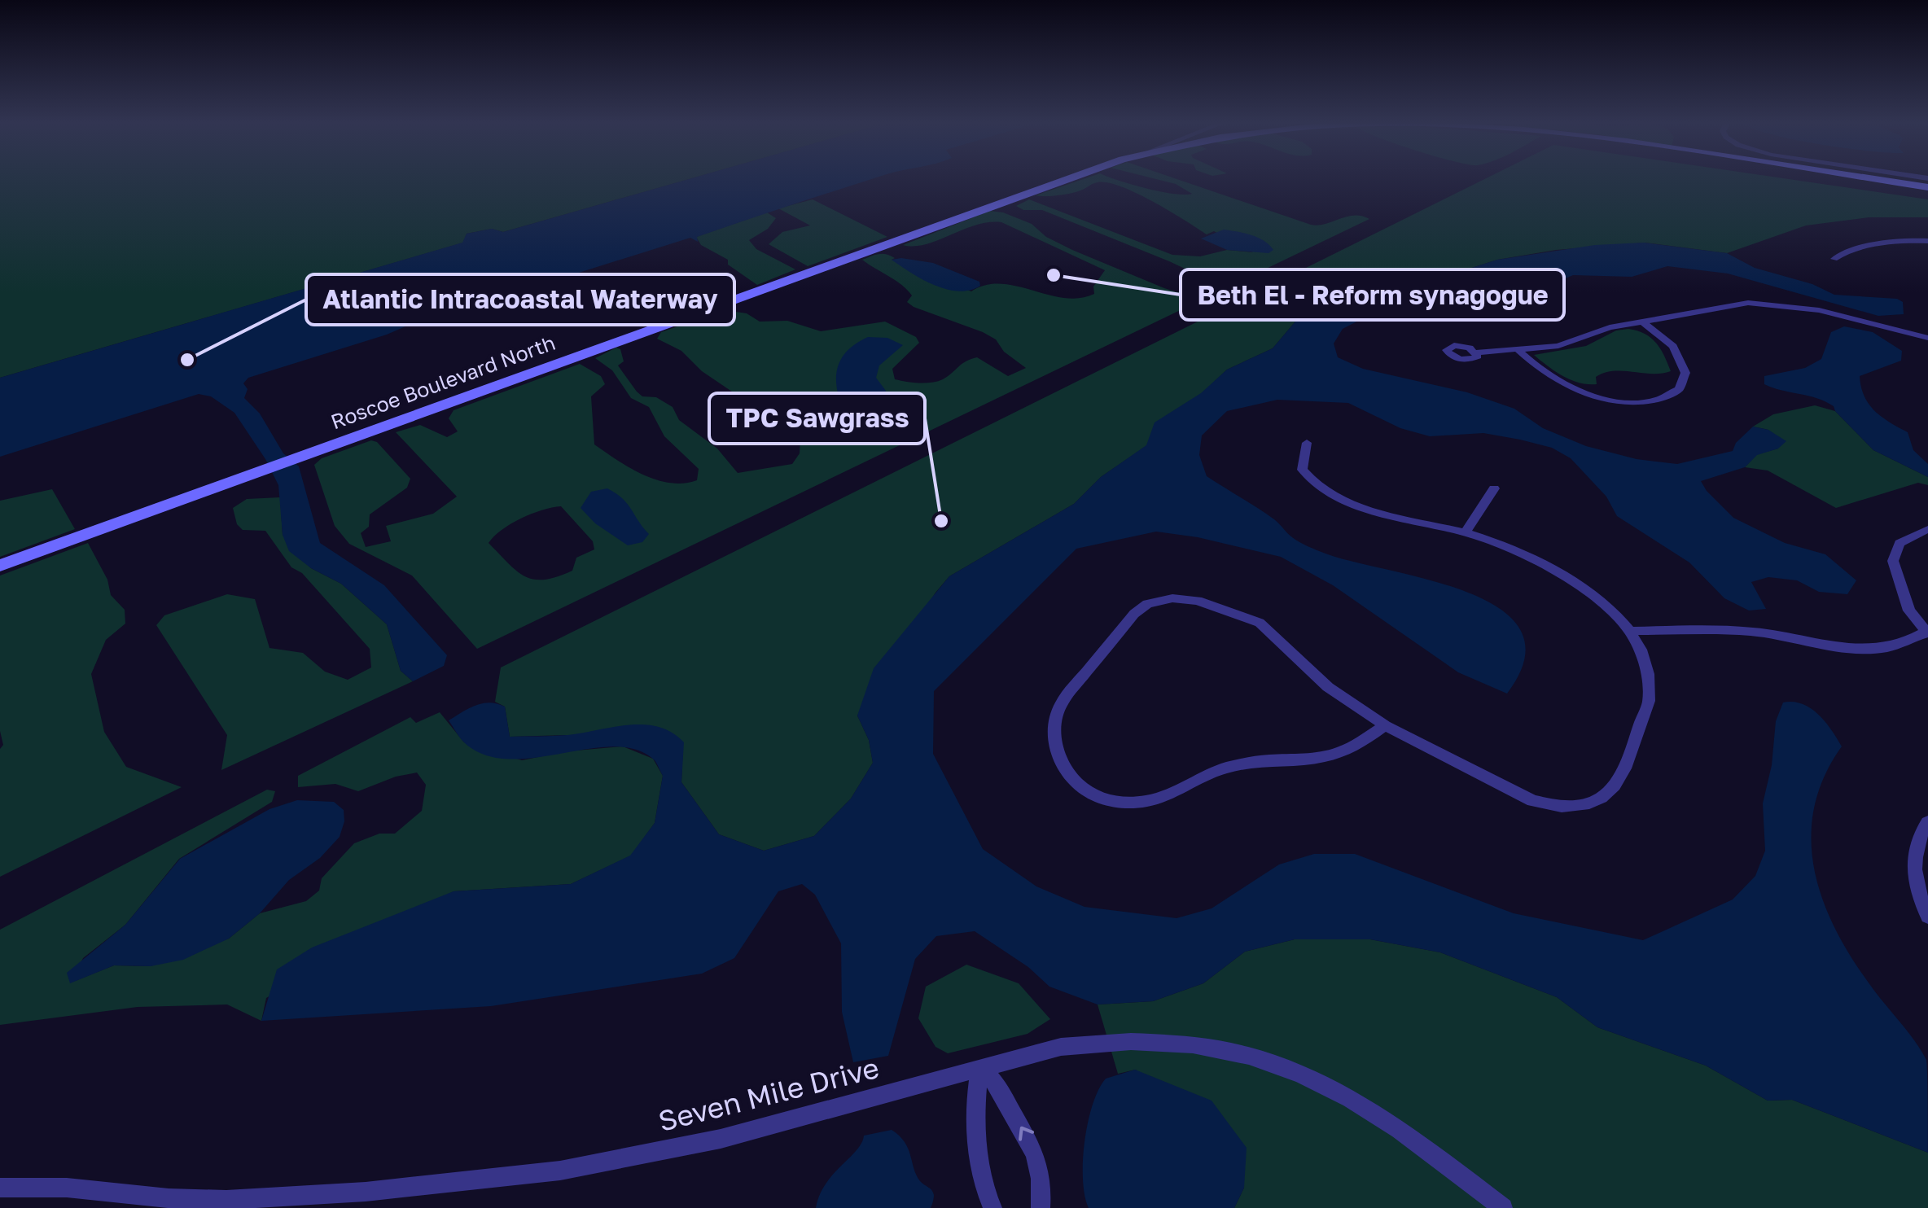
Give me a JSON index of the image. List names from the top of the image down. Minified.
{"streets":{"street":["Roscoe Boulevard North","Seven Mile Drive"]},"places":["Beth El - Reform synagogue","Atlantic Intracoastal Waterway","TPC Sawgrass"]}
